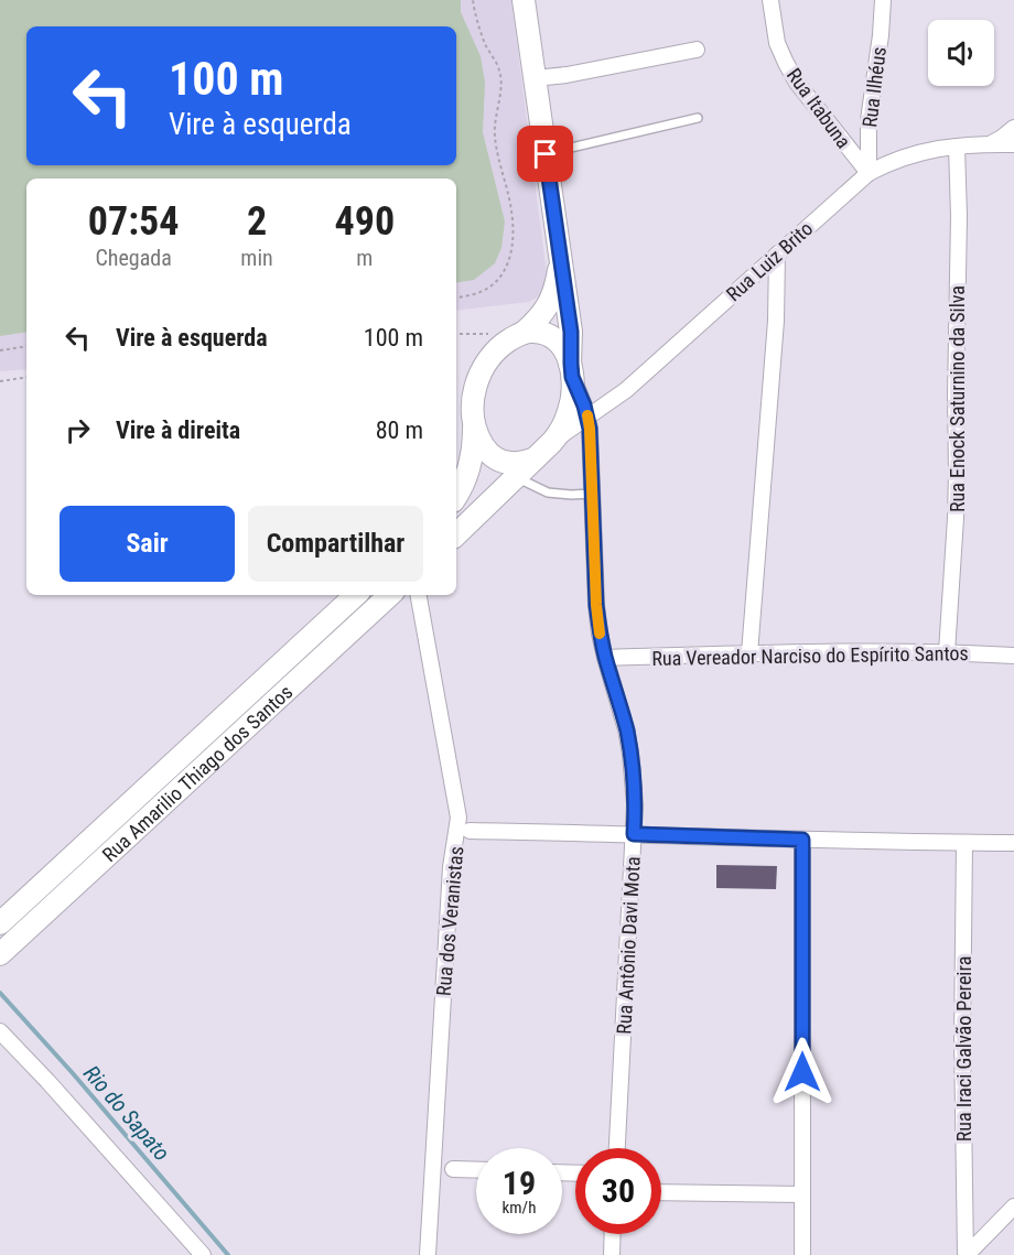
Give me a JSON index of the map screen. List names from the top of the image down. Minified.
{"streets":{"main road":["Rua Amarilio Thiago dos Santos"],"street":["Rua Ilhéus","Rua Itabuna","Rua Luiz Brito","Rua Enock Saturnino da Silva","Rua Vereador Narciso do Espírito Santos","Rua dos Veranistas","Rua Antônio Davi Mota","Rua Iraci Galvão Pereira"]},"crossings":[["Rua Ilhéus","Rua Itabuna"],["Rua Ilhéus","Rua Luiz Brito"],["Rua Itabuna","Rua Luiz Brito"],["Rua Luiz Brito","Rua Enock Saturnino da Silva"],["Rua Luiz Brito","Rua Antônio Davi Mota"],["Rua Enock Saturnino da Silva","Rua Vereador Narciso do Espírito Santos"],["Rua Vereador Narciso do Espírito Santos","Rua Antônio Davi Mota"]],"water":["Rio do Sapato"],"page":{"turn":["100 m","Vire à esquerda"],"eta":["07:54","Chegada","2","min","490","m"],"list":[{"name":"Vire à esquerda","value":"100 m"},{"name":"Vire à direita","value":"80 m"}],"buttons":["Sair","Compartilhar"],"speed":"19 km/h","limit":"30"}}
